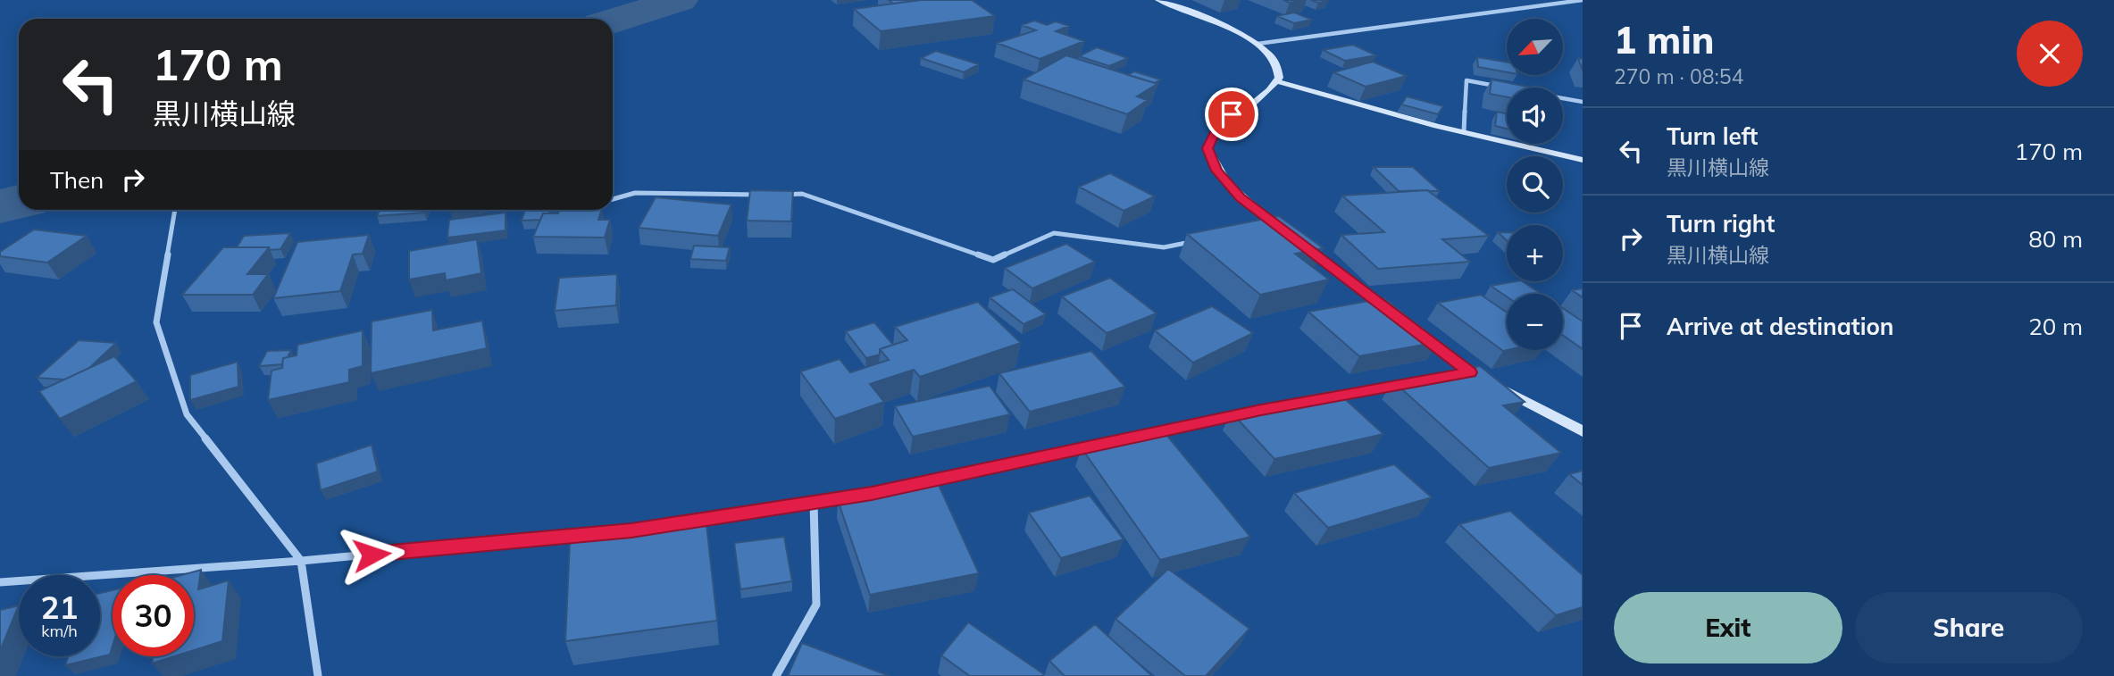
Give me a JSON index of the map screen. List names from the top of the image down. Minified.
{"north":"bottom left","page":{"heading":["1 min","270 m · 08:54"],"map_buttons":["+","−"],"turn":["170 m","黒川横山線"],"list":[{"name":"Turn left","note":"黒川横山線","value":"170 m"},{"name":"Turn right","note":"黒川横山線","value":"80 m"},{"name":"Arrive at destination","value":"20 m"}],"then":"Then","speed":"21 km/h","limit":"30","buttons":["Exit","Share"]}}
